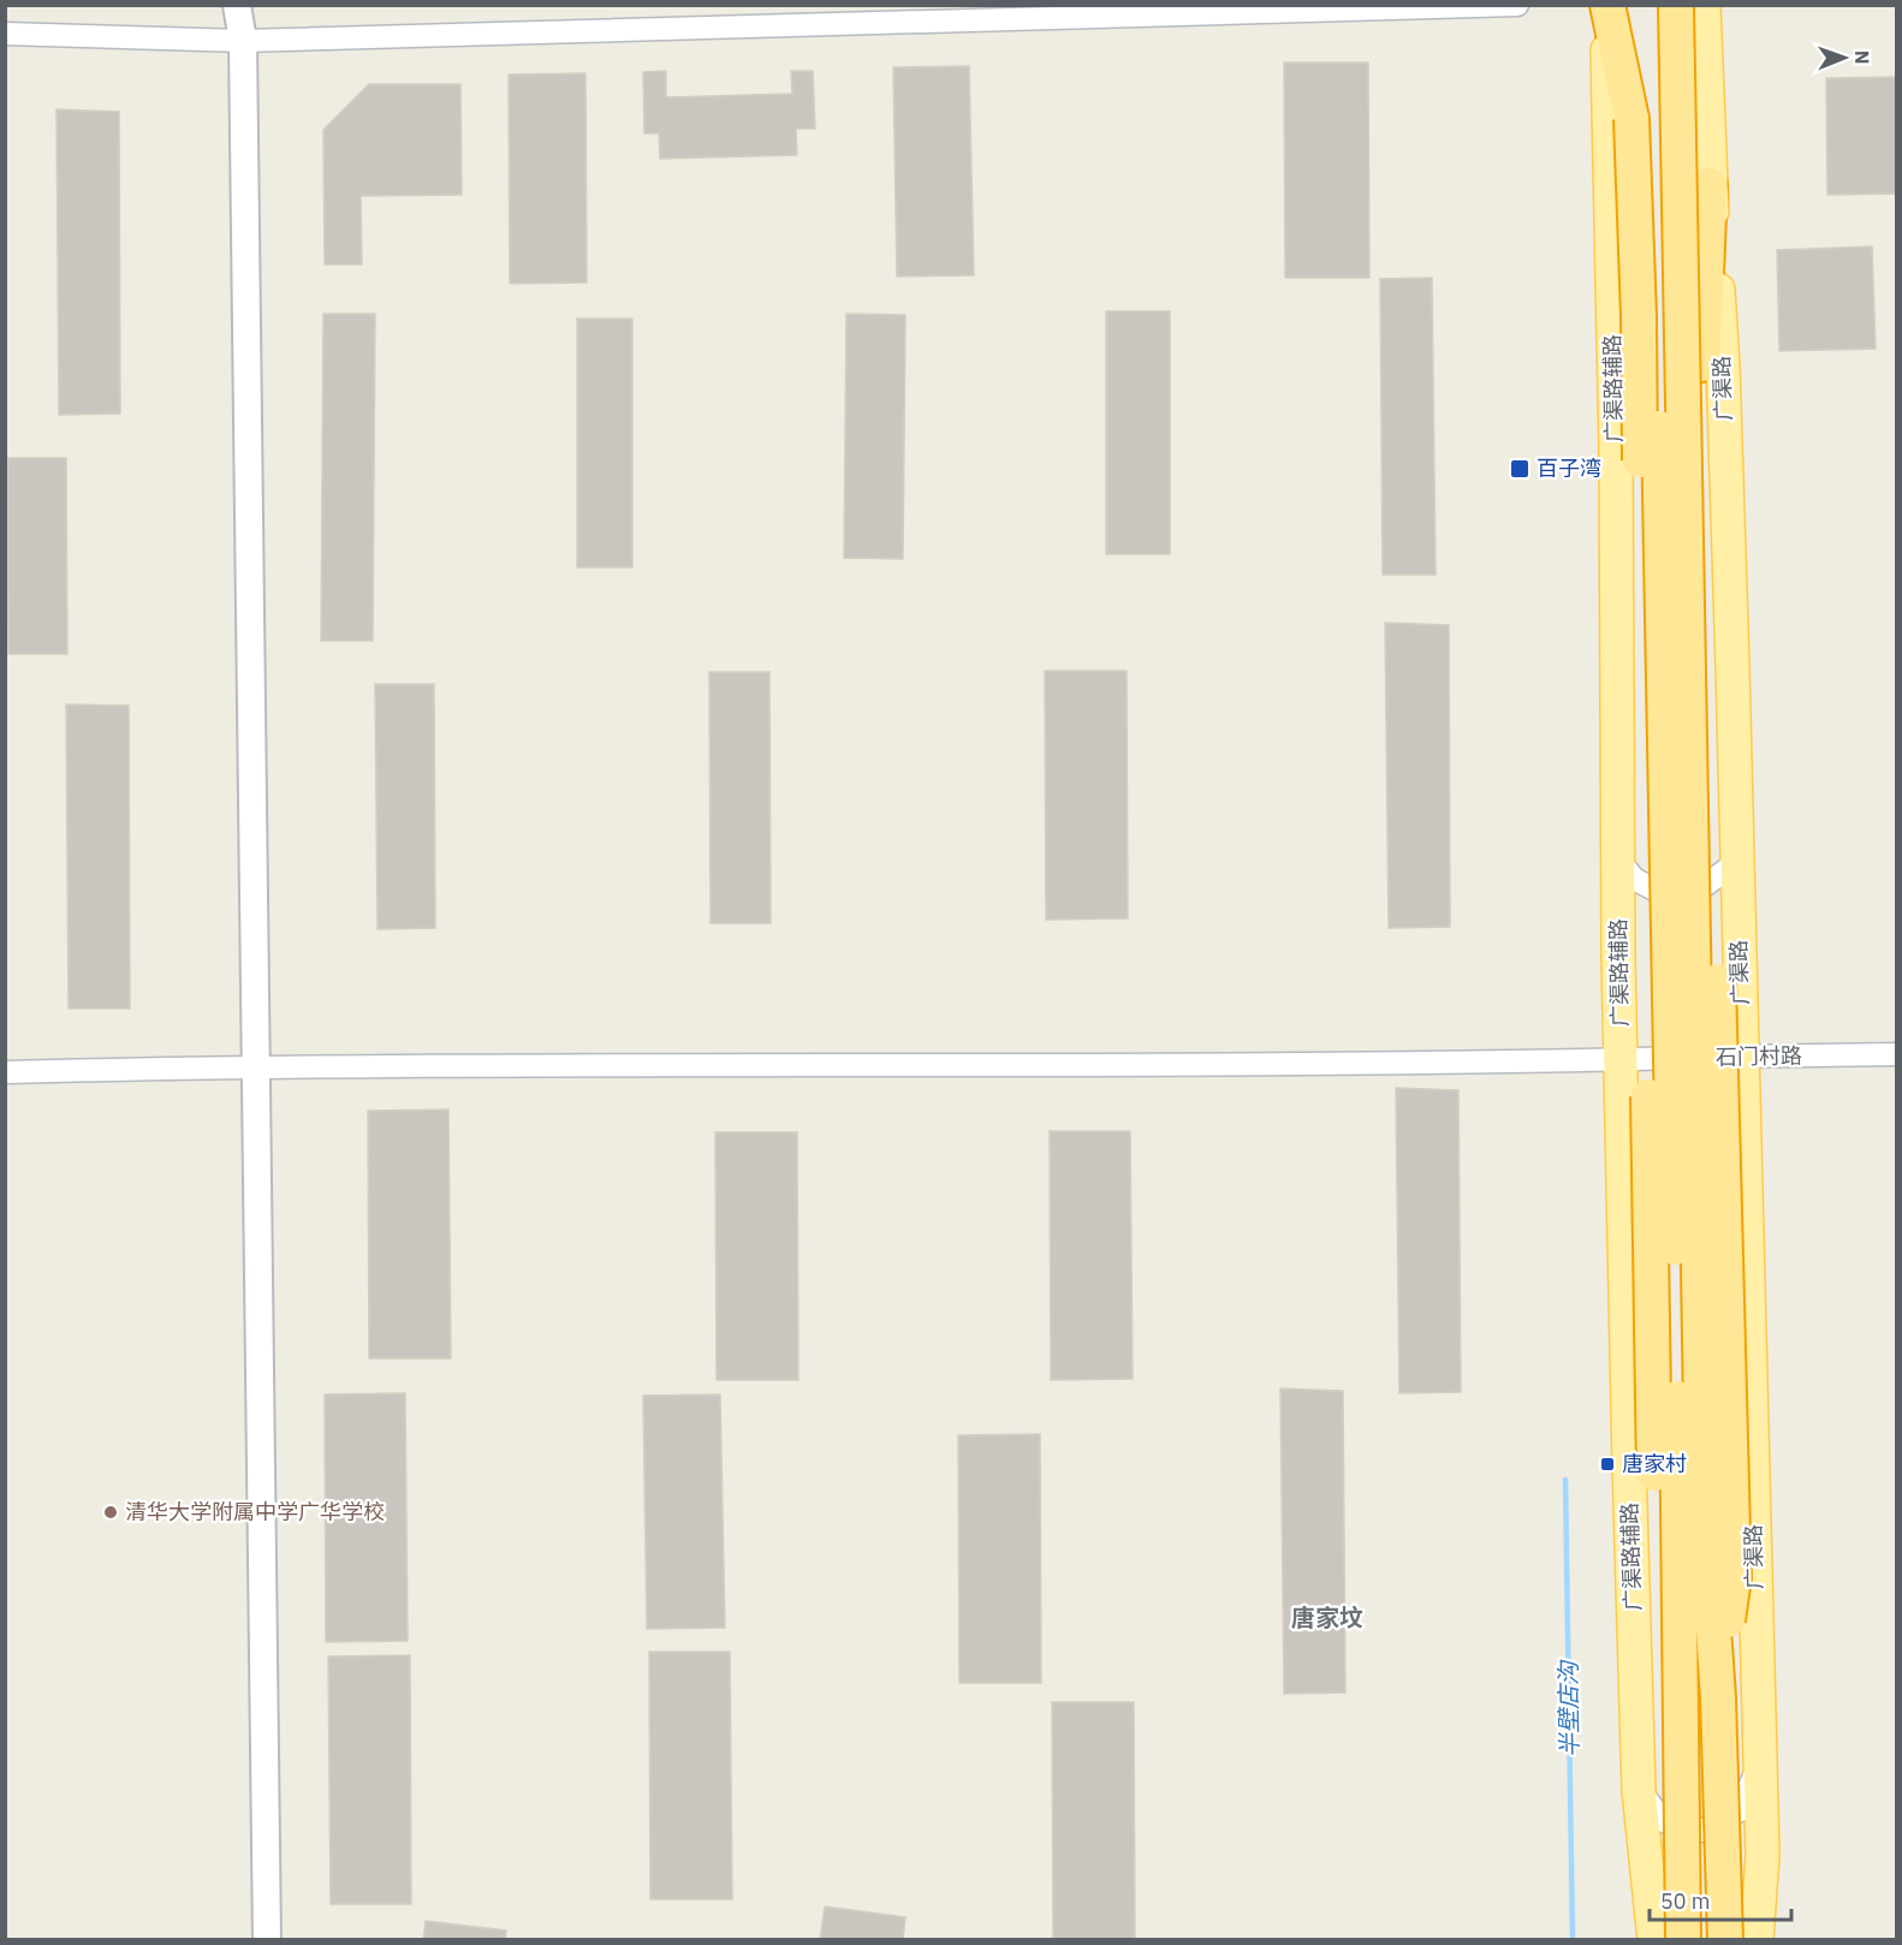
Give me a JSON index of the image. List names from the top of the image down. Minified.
{"streets":{"highway":["广渠路"],"main road":["广渠路辅路"],"street":["石门村路"]},"crossings":[["广渠路辅路","石门村路"],["广渠路","石门村路"]],"districts":["唐家坟"],"water":["半壁店沟"],"places":{"transit":["百子湾","唐家村"],"other":["清华大学附属中学广华学校"]},"scale_bar":"50 m","north":"right"}
